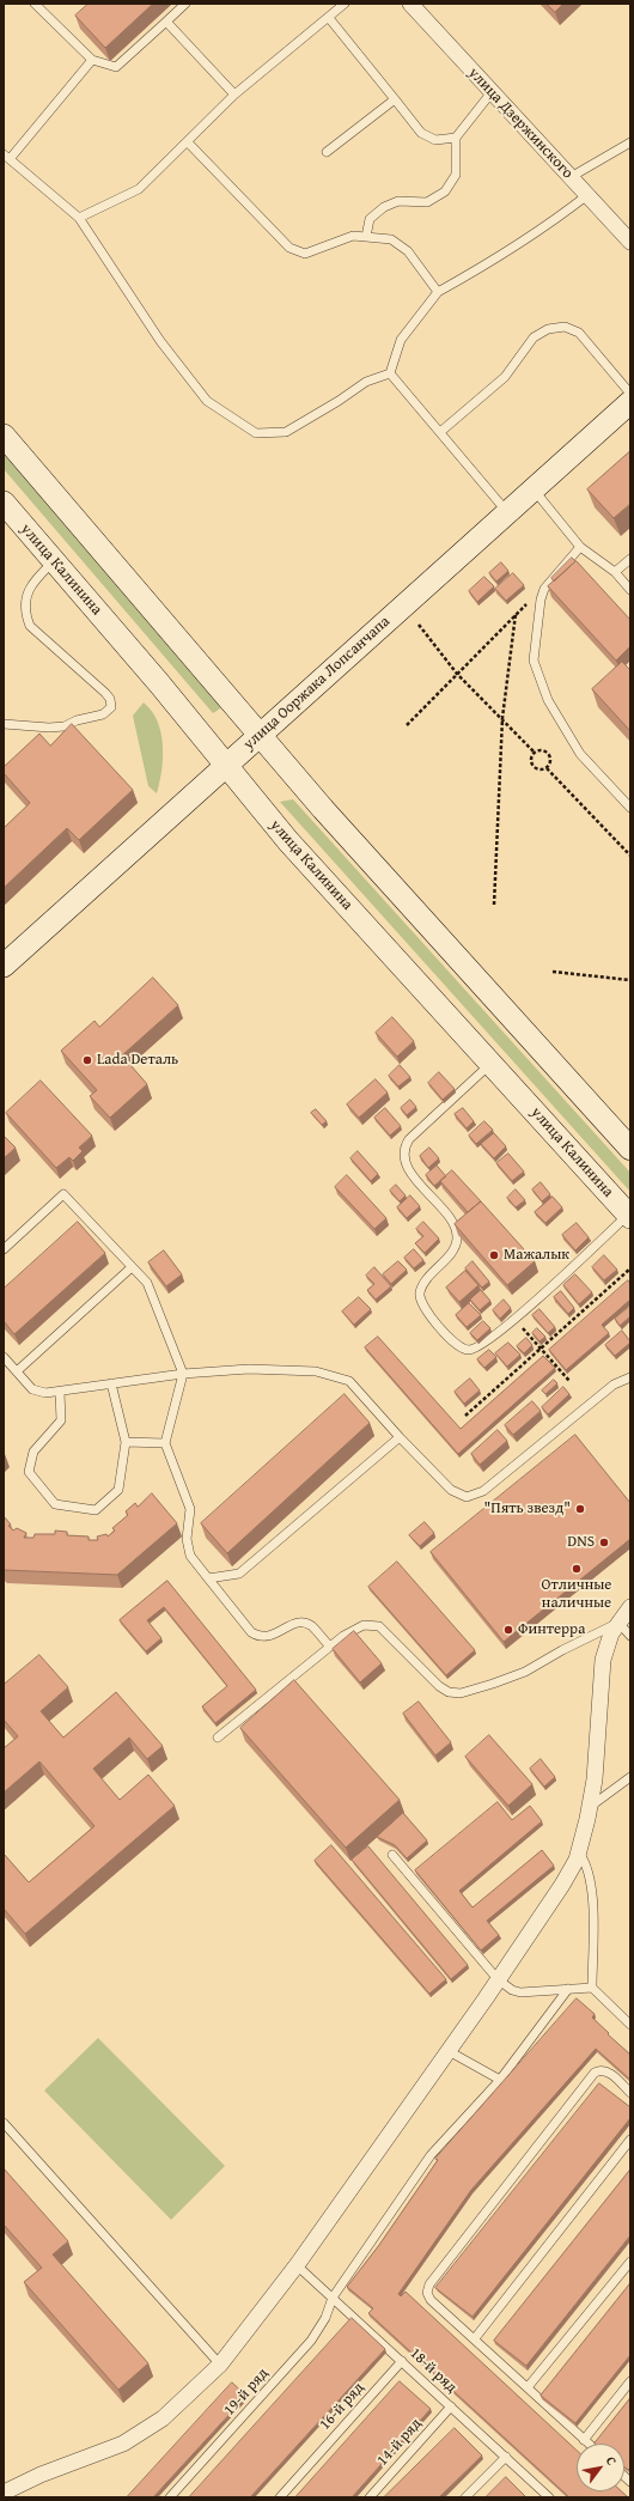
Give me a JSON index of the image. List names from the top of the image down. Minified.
{"streets":{"main road":["улица Калинина","улица Ооржака Лопсанчапа"],"street":["улица Дзержинского"],"lane":["18-й ряд","19-й ряд","16-й ряд","14-й ряд"]},"crossings":[["улица Калинина","улица Ооржака Лопсанчапа"],["18-й ряд","19-й ряд"],["18-й ряд","16-й ряд"],["18-й ряд","14-й ряд"]],"places":["Lada Dеталь","Мажалык","\"Пять звезд\"","DNS","Отличные наличные","Финтерра"],"north":"top right"}
